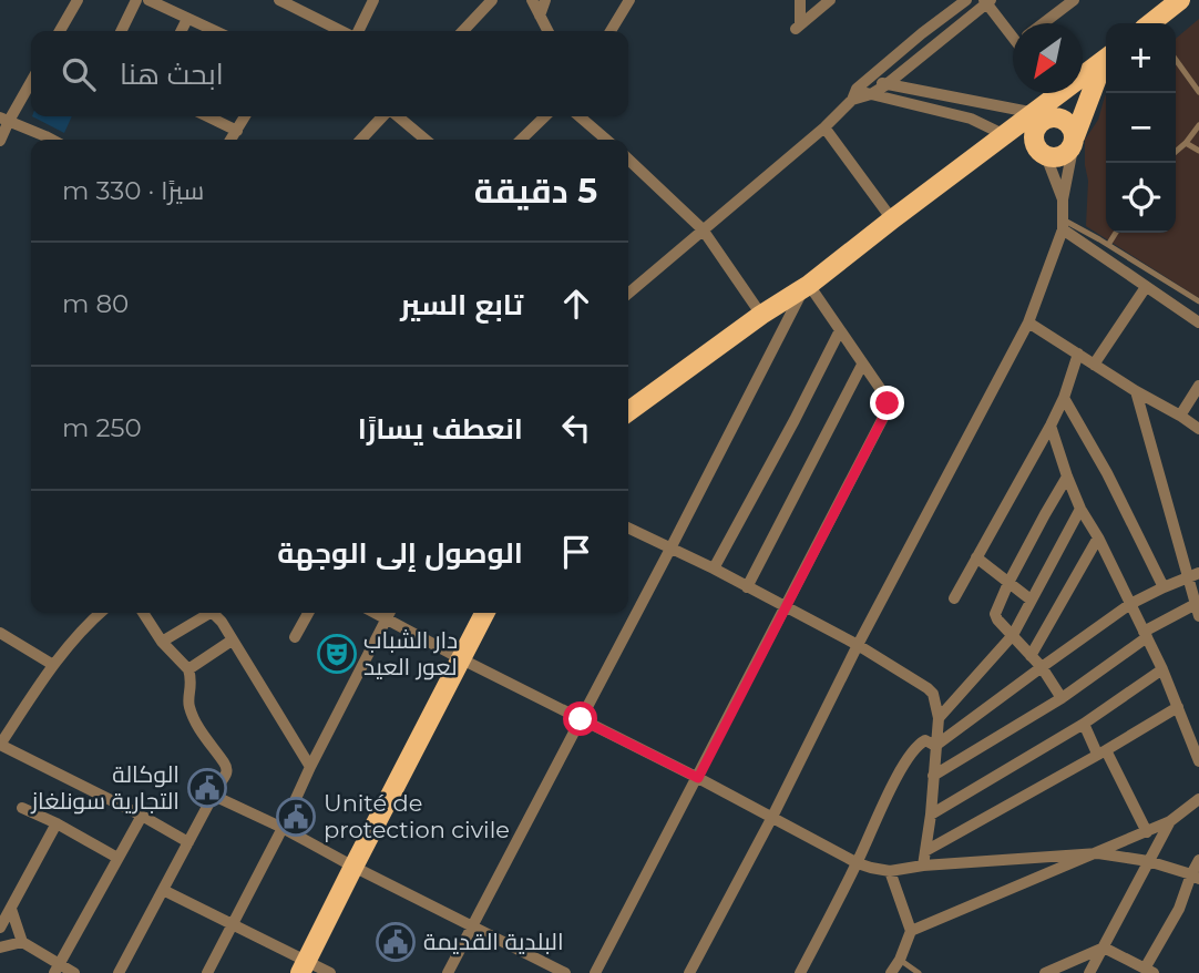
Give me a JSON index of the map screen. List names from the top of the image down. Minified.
{"places":{"theatre":["دار الشباب لعور العيد"],"public building":["الوكالة التجارية سونلغاز","Unité de protection civile","البلدية القديمة"]},"north":"bottom left","page":{"map_buttons":["+","−"],"search":"ابحث هنا","heading":["5 دقيقة","سيرًا · 330 m"],"list":[["تابع السير","80 m"],["انعطف يسارًا","250 m"],"الوصول إلى الوجهة"]}}
